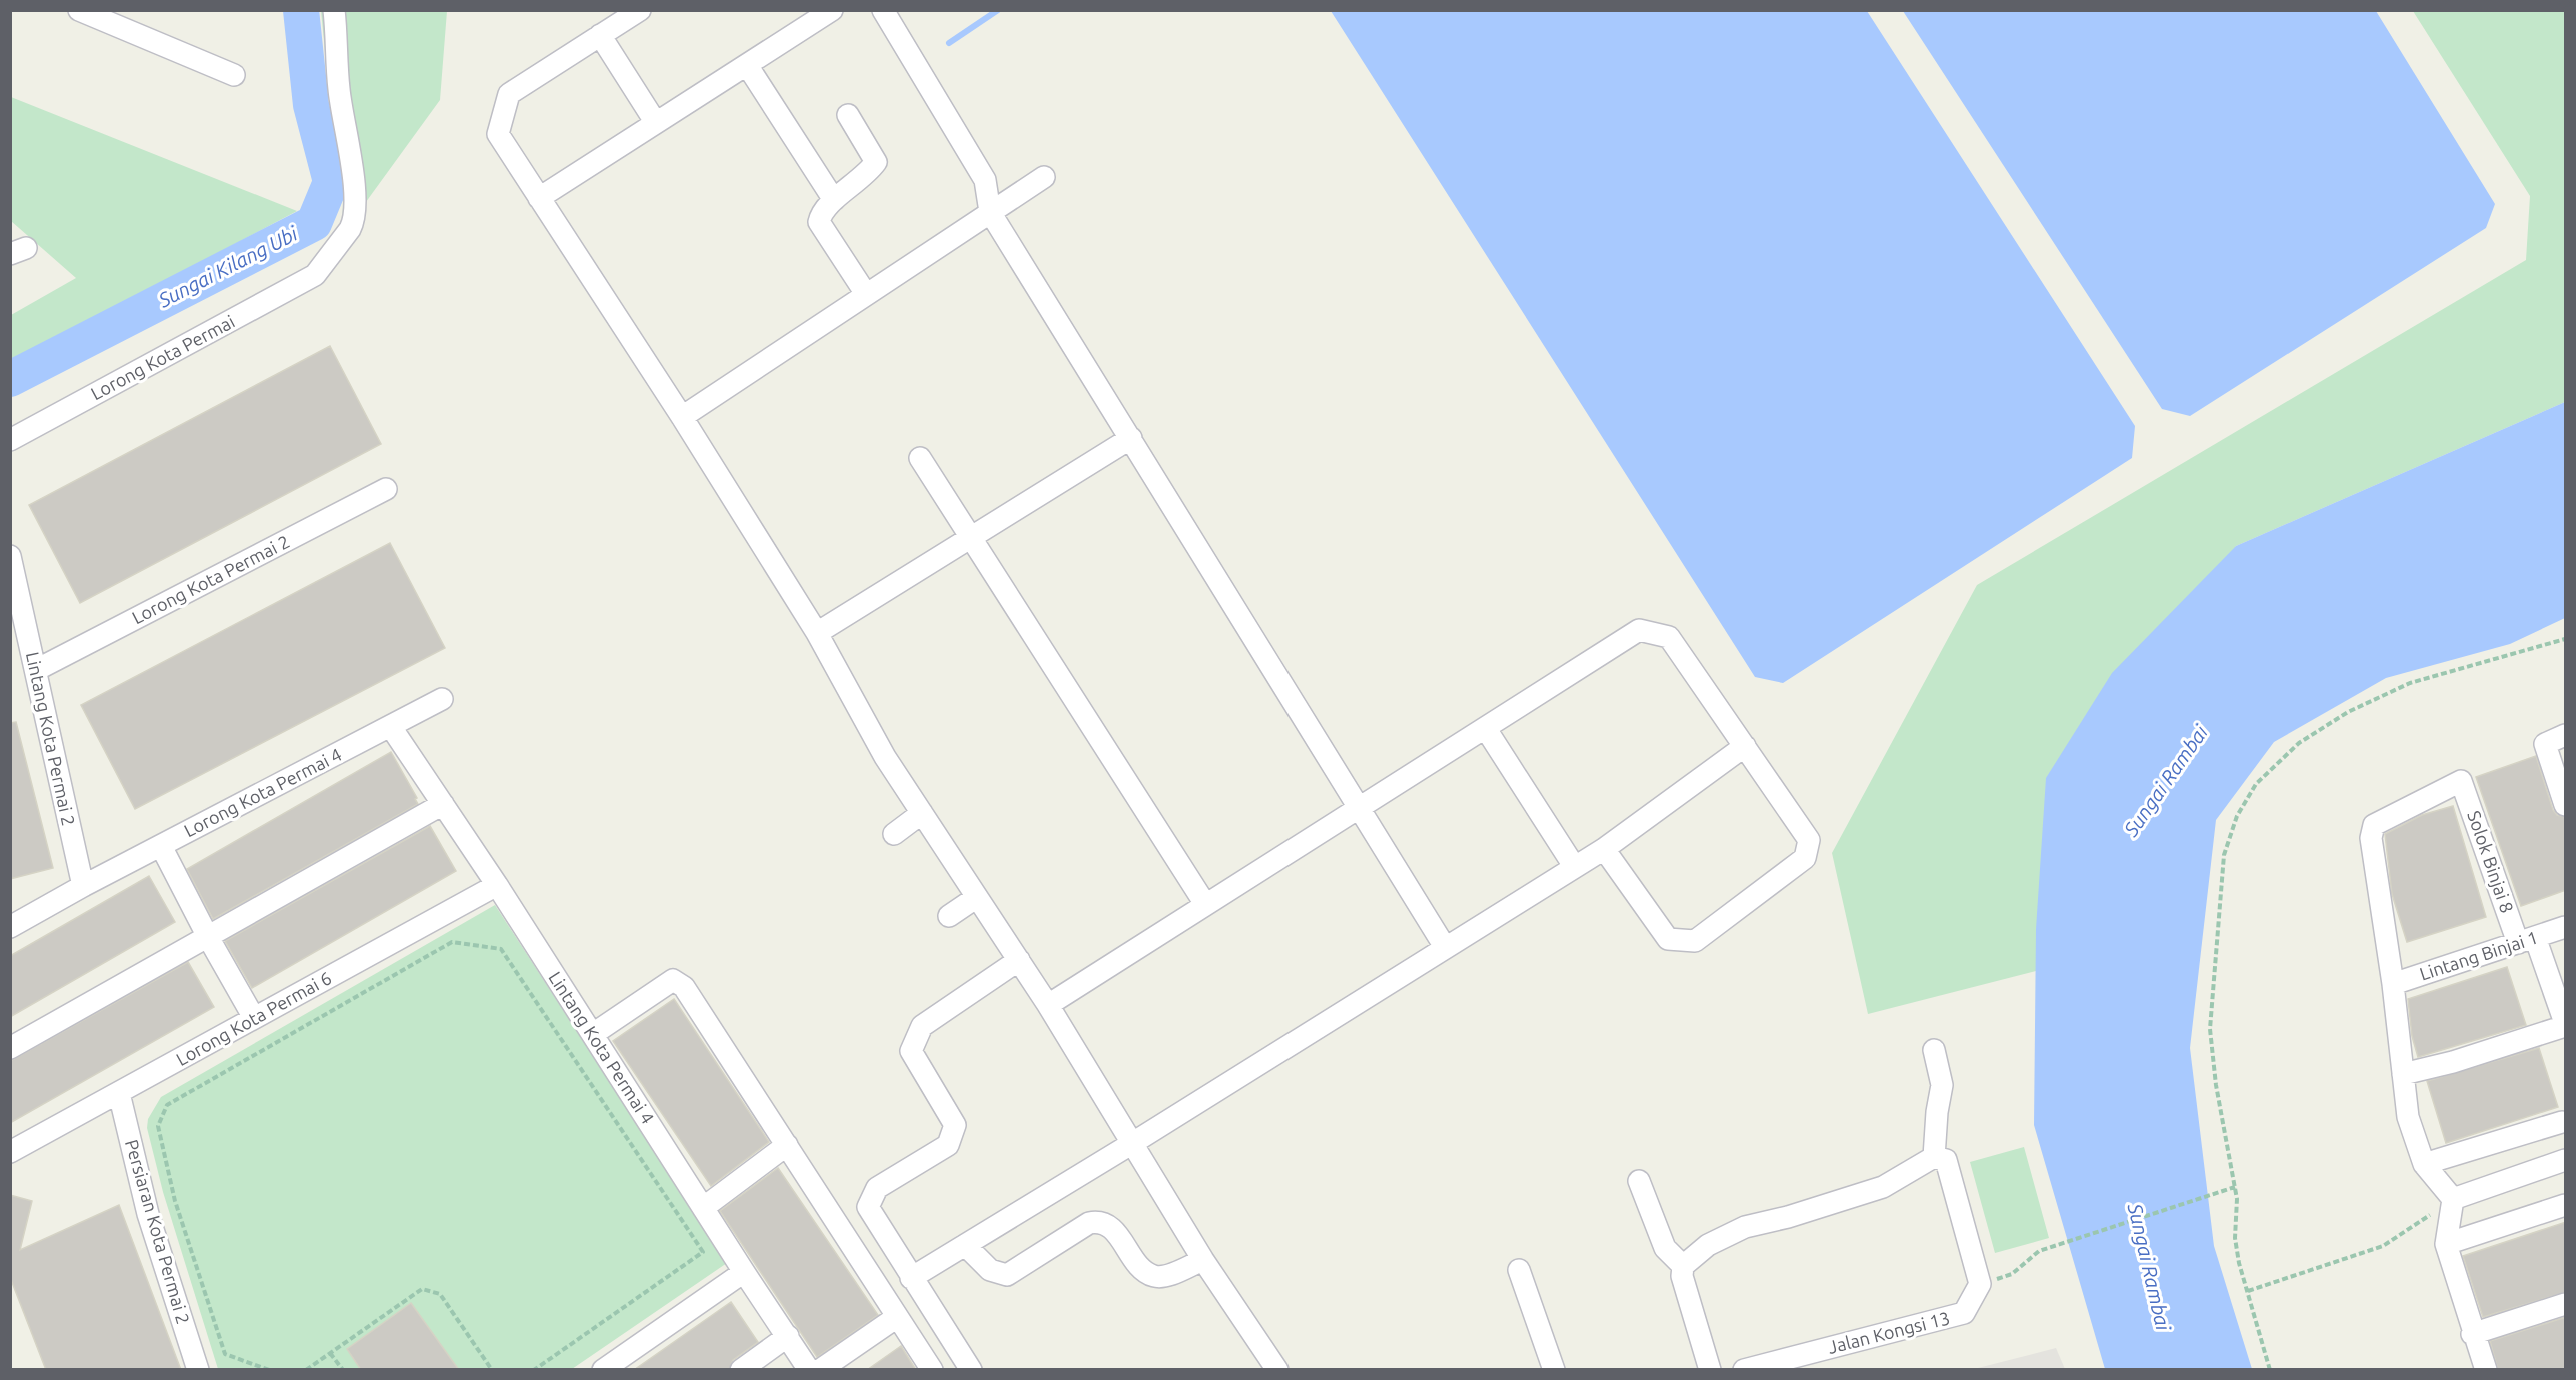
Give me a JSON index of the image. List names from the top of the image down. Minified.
{"streets":{"street":["Lorong Kota Permai","Lorong Kota Permai 2","Lintang Kota Permai 2","Lorong Kota Permai 4","Solok Binjai 8","Lintang Binjai 1","Lorong Kota Permai 6","Lintang Kota Permai 4","Persiaran Kota Permai 2","Jalan Kongsi 13"]},"crossings":[["Lorong Kota Permai 2","Lintang Kota Permai 2"],["Lintang Kota Permai 2","Lorong Kota Permai 4"],["Lorong Kota Permai 4","Lintang Kota Permai 4"],["Solok Binjai 8","Lintang Binjai 1"],["Lorong Kota Permai 6","Lintang Kota Permai 4"],["Lorong Kota Permai 6","Persiaran Kota Permai 2"]],"water":["Sungai Kilang Ubi","Sungai Rambai"]}
